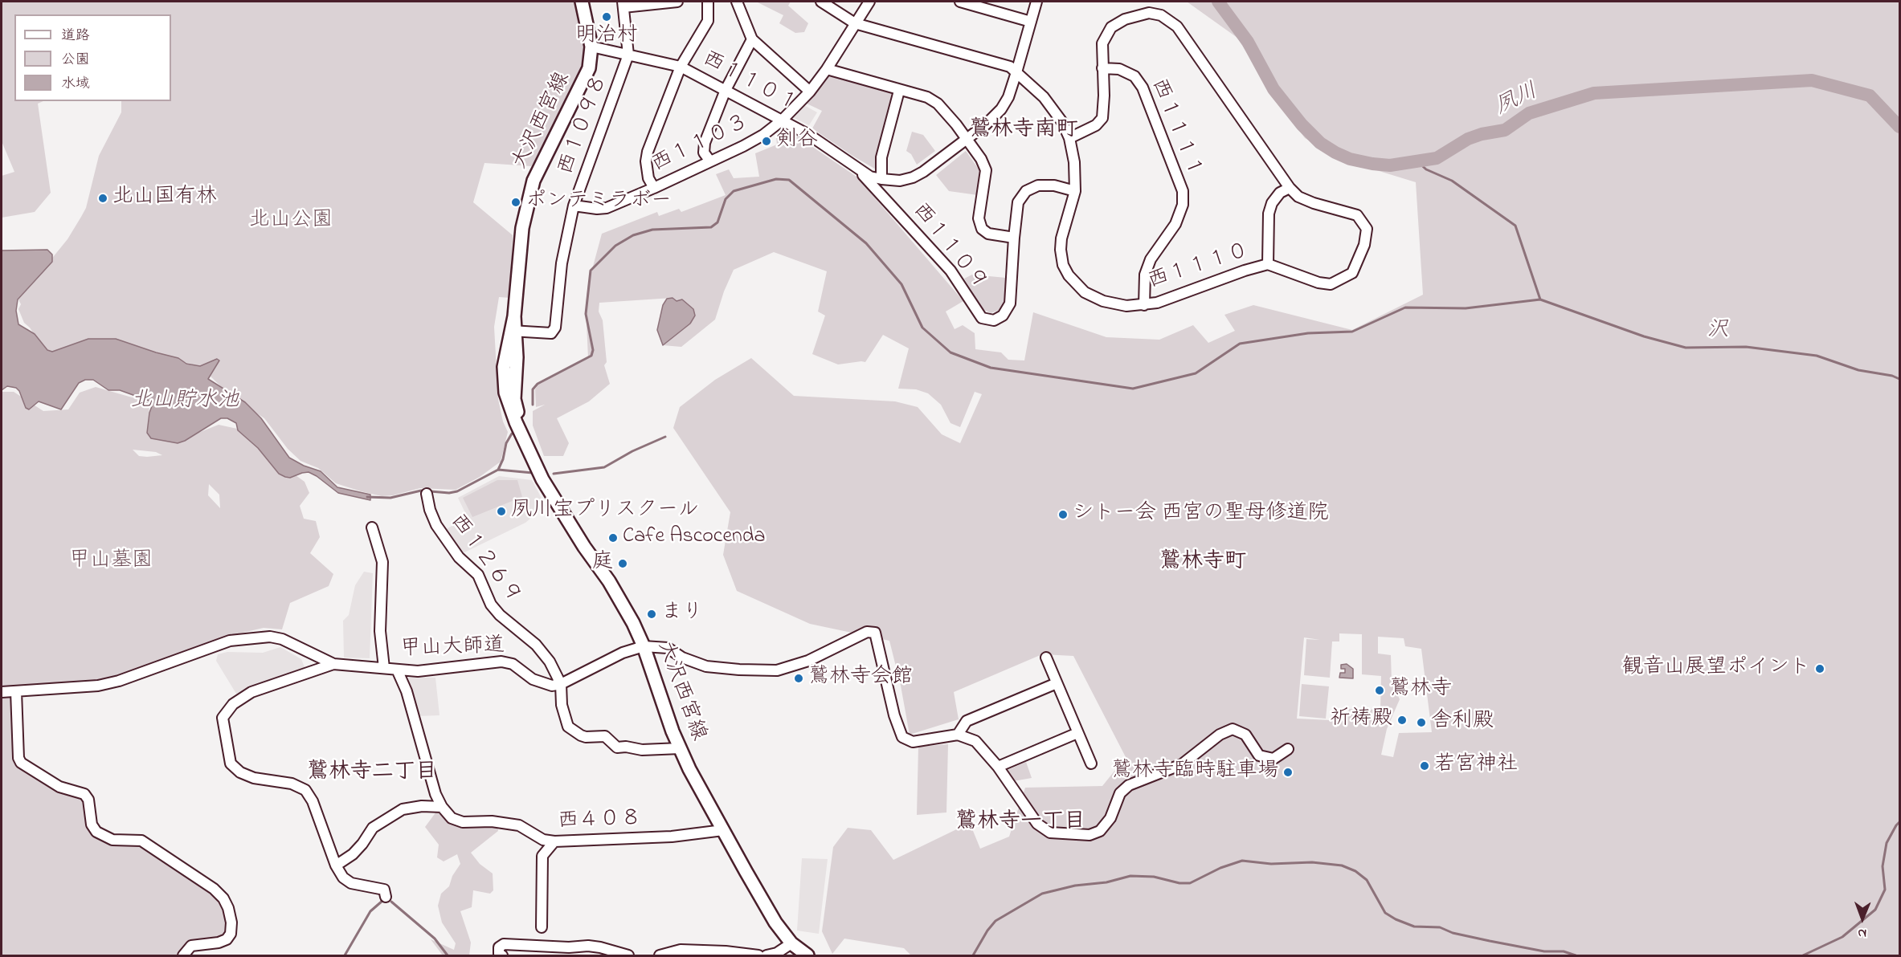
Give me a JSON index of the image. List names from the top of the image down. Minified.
{"streets":{"main road":["大沢西宮線"],"street":["西１１０１","西１０９８","西１１１１","西１１０３","西１１０９","西１１１０","西１２６９","甲山大師道","西４０８"]},"crossings":[["西１１０１","大沢西宮線"],["西１１０１","西１０９８"],["西１１０１","西１１０３"],["西１１０１","西１１０９"],["西１１０１","西１１１０"],["大沢西宮線","西１０９８"],["大沢西宮線","西４０８"],["西１０９８","西１１０３"],["西１１１１","西１１１０"],["西１１０３","西１１１０"],["西１２６９","甲山大師道"]],"districts":["鷲林寺南町","鷲林寺町","鷲林寺二丁目","鷲林寺一丁目"],"water":["夙川","沢","北山貯水池"],"parks":["北山公園","甲山墓園"],"places":["明治村","剣谷","北山国有林","ポンテミラボー","夙川宝プリスクール","シトー会 西宮の聖母修道院","Cafe Ascocenda","庭","まり","観音山展望ポイント","鷲林寺会館","鷲林寺","祈祷殿","舎利殿","若宮神社","鷲林寺臨時駐車場"],"legend":["道路","公園","水域"],"north":"bottom"}
